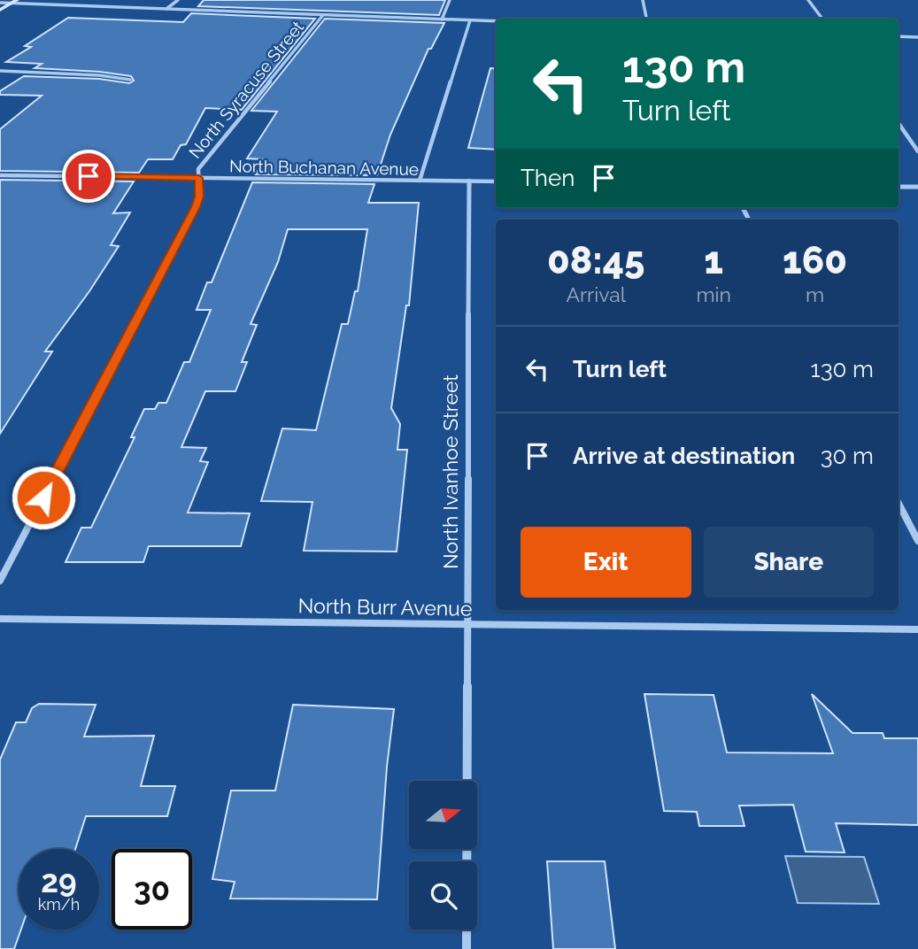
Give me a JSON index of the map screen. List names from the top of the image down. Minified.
{"streets":{"street":["North Syracuse Street","North Buchanan Avenue","North Ivanhoe Street","North Burr Avenue"]},"crossings":[["North Syracuse Street","North Buchanan Avenue"],["North Buchanan Avenue","North Ivanhoe Street"],["North Ivanhoe Street","North Burr Avenue"]],"north":"right","page":{"turn":["130 m","Turn left"],"then":"Then","eta":["08:45","Arrival","1","min","160","m"],"list":[{"name":"Turn left","value":"130 m"},{"name":"Arrive at destination","value":"30 m"}],"buttons":["Exit","Share"],"speed":"29 km/h","limit":"30"}}
